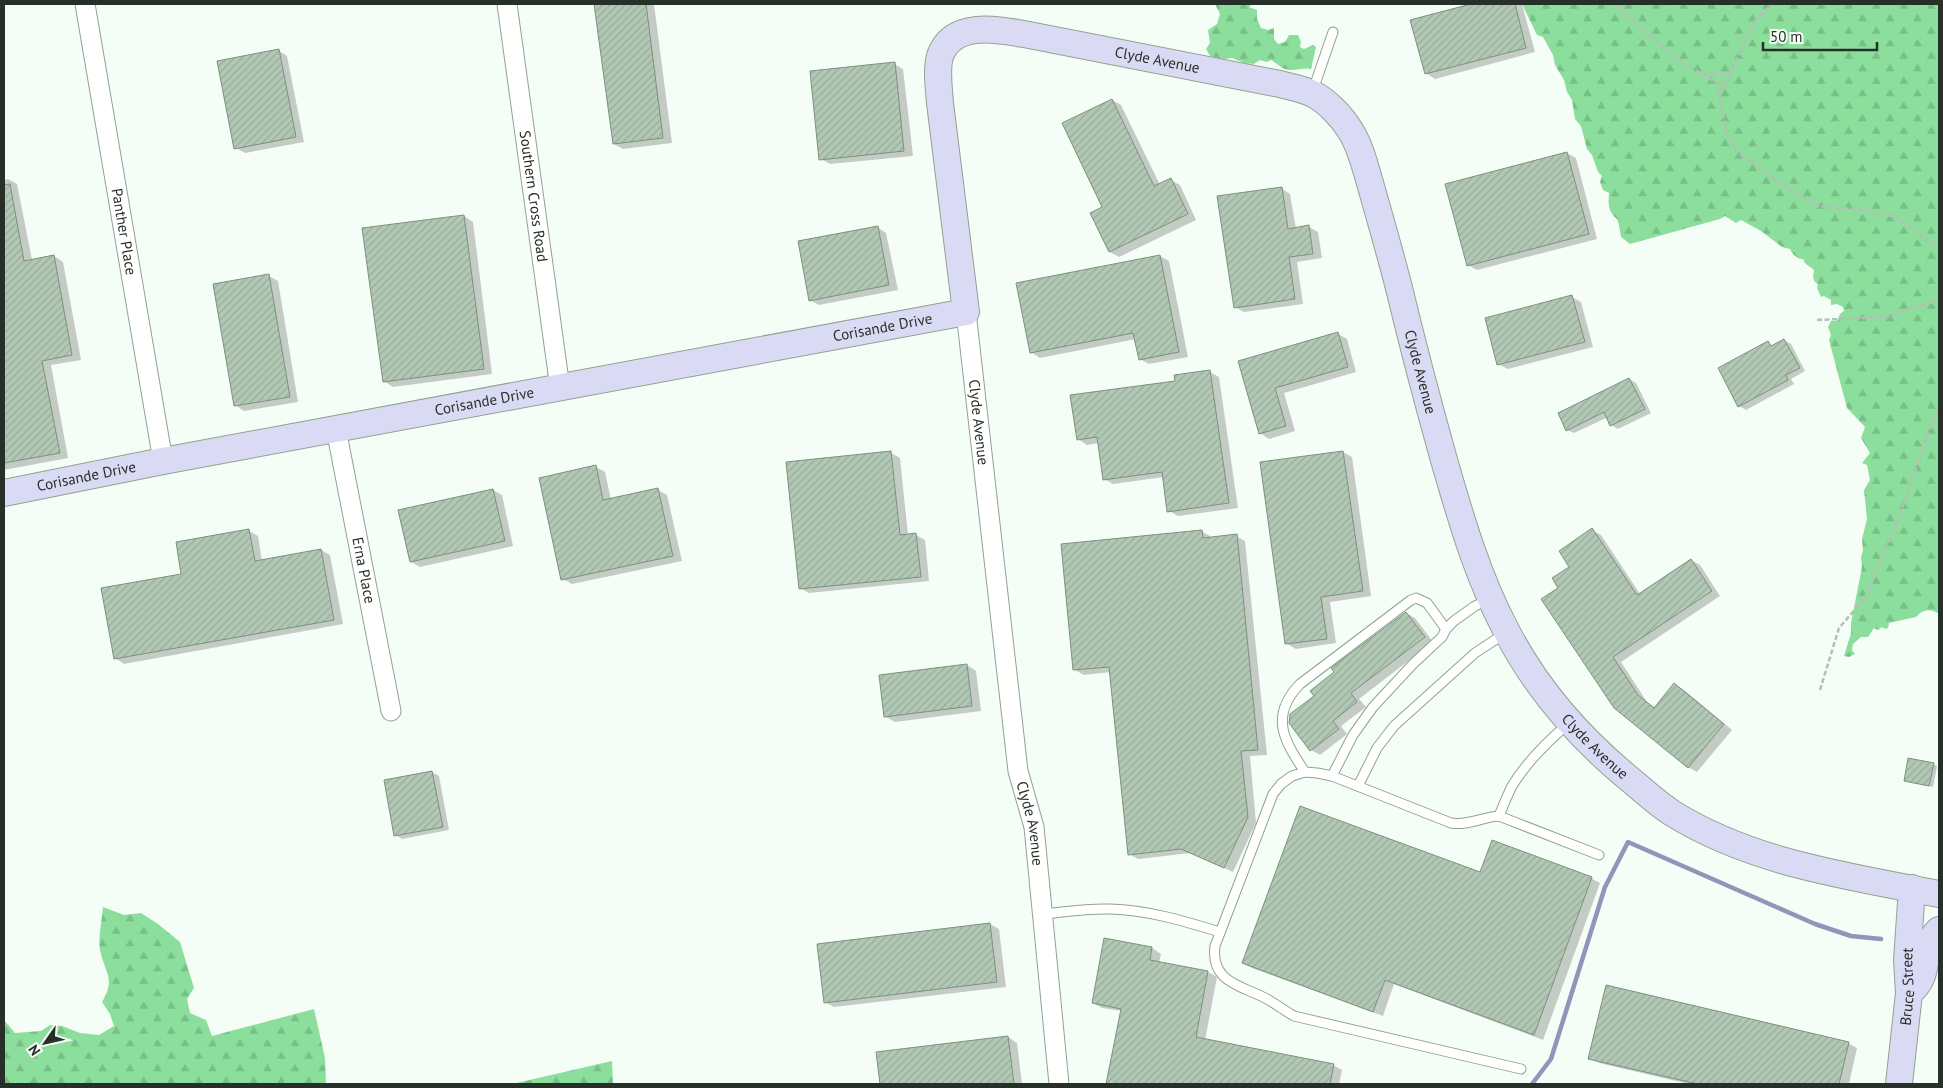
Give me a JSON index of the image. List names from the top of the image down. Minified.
{"streets":{"street":["Clyde Avenue","Southern Cross Road","Panther Place","Corisande Drive","Erna Place","Bruce Street"]},"crossings":[["Clyde Avenue","Corisande Drive"],["Clyde Avenue","Bruce Street"],["Southern Cross Road","Corisande Drive"],["Panther Place","Corisande Drive"],["Corisande Drive","Erna Place"]],"scale_bar":"50 m","north":"bottom left"}
